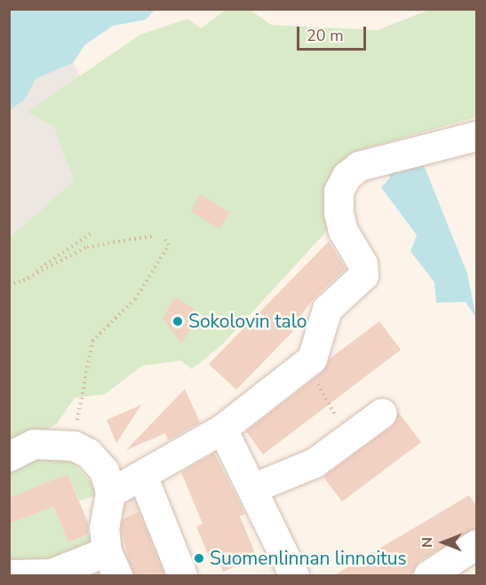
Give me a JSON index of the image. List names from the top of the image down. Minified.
{"places":["Sokolovin talo","Suomenlinnan linnoitus"],"scale_bar":"20 m","north":"left"}
